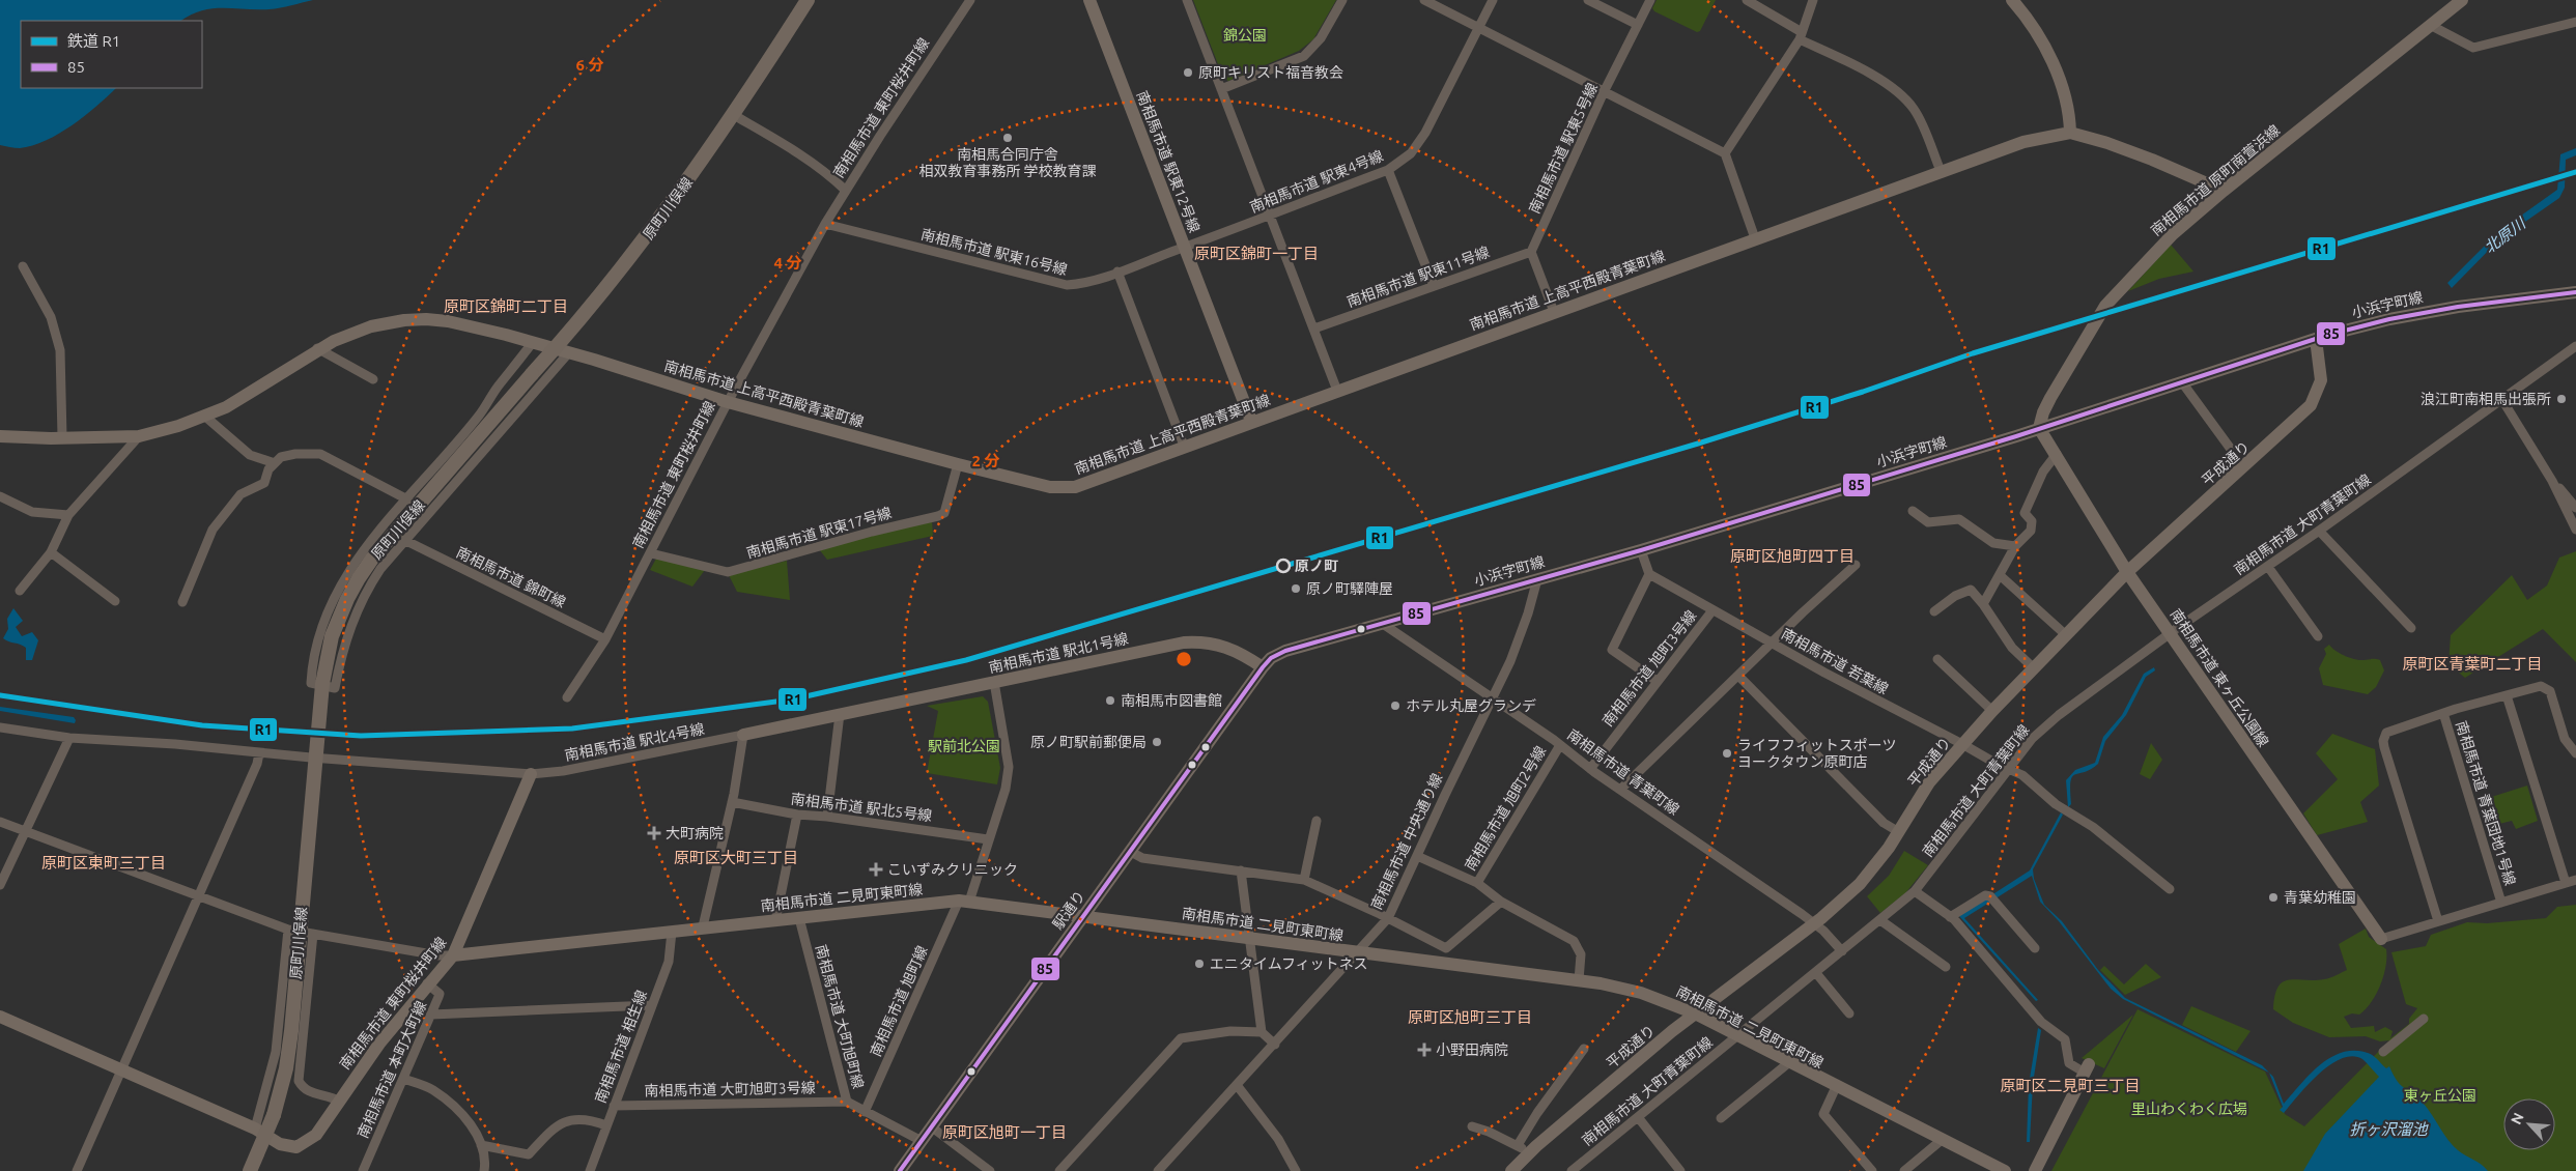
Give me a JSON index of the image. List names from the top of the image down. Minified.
{"streets":{"main road":["原町川俣線"],"street":["南相馬市道 東町桜井町線","南相馬市道 駅東5号線","南相馬市道 駅東12号線","南相馬市道 原町南萱浜線","南相馬市道 駅東4号線","南相馬市道 駅東16号線","南相馬市道 駅東11号線","南相馬市道 上高平西殿青葉町線","小浜字町線","平成通り","南相馬市道 大町青葉町線","南相馬市道 駅東17号線","南相馬市道 錦町線","南相馬市道 駅北1号線","南相馬市道 若葉線","南相馬市道 旭町3号線","南相馬市道 東ヶ丘公園線","南相馬市道 駅北4号線","南相馬市道 青葉町線","南相馬市道 青葉団地1号線","南相馬市道 駅北5号線","南相馬市道 旭町2号線","南相馬市道 中央通り線","南相馬市道 二見町東町線","駅通り","南相馬市道 旭町線","南相馬市道 大町旭町線","南相馬市道 相生線","南相馬市道 本町大町線","南相馬市道 大町旭町3号線"]},"crossings":[["南相馬市道 東町桜井町線","原町川俣線"],["南相馬市道 東町桜井町線","南相馬市道 駅東16号線"],["南相馬市道 東町桜井町線","南相馬市道 上高平西殿青葉町線"],["南相馬市道 東町桜井町線","南相馬市道 駅東17号線"],["南相馬市道 東町桜井町線","南相馬市道 錦町線"],["南相馬市道 東町桜井町線","南相馬市道 駅北4号線"],["南相馬市道 東町桜井町線","南相馬市道 二見町東町線"],["南相馬市道 東町桜井町線","南相馬市道 本町大町線"],["南相馬市道 駅東5号線","南相馬市道 駅東11号線"],["南相馬市道 駅東12号線","南相馬市道 駅東4号線"],["南相馬市道 駅東12号線","南相馬市道 駅東16号線"],["南相馬市道 駅東12号線","南相馬市道 上高平西殿青葉町線"],["南相馬市道 原町南萱浜線","南相馬市道 上高平西殿青葉町線"],["南相馬市道 原町南萱浜線","小浜字町線"],["南相馬市道 原町南萱浜線","南相馬市道 東ヶ丘公園線"],["南相馬市道 駅東4号線","南相馬市道 駅東16号線"],["原町川俣線","南相馬市道 上高平西殿青葉町線"],["南相馬市道 上高平西殿青葉町線","南相馬市道 駅東17号線"],["小浜字町線","平成通り"],["小浜字町線","南相馬市道 駅北1号線"],["小浜字町線","南相馬市道 東ヶ丘公園線"],["小浜字町線","南相馬市道 青葉町線"],["小浜字町線","南相馬市道 中央通り線"],["小浜字町線","駅通り"],["平成通り","南相馬市道 若葉線"],["平成通り","南相馬市道 東ヶ丘公園線"],["平成通り","南相馬市道 青葉町線"],["平成通り","南相馬市道 二見町東町線"],["南相馬市道 大町青葉町線","南相馬市道 若葉線"],["南相馬市道 大町青葉町線","南相馬市道 東ヶ丘公園線"],["南相馬市道 大町青葉町線","南相馬市道 青葉町線"],["南相馬市道 大町青葉町線","南相馬市道 二見町東町線"],["南相馬市道 駅北1号線","南相馬市道 駅北4号線"],["南相馬市道 駅北1号線","駅通り"],["南相馬市道 駅北1号線","南相馬市道 旭町線"],["南相馬市道 若葉線","南相馬市道 旭町3号線"],["南相馬市道 旭町3号線","南相馬市道 青葉町線"],["南相馬市道 青葉町線","南相馬市道 旭町2号線"],["南相馬市道 青葉町線","南相馬市道 中央通り線"],["南相馬市道 駅北5号線","南相馬市道 旭町線"],["南相馬市道 旭町2号線","南相馬市道 中央通り線"],["南相馬市道 中央通り線","南相馬市道 二見町東町線"],["南相馬市道 二見町東町線","駅通り"],["南相馬市道 二見町東町線","南相馬市道 旭町線"],["南相馬市道 二見町東町線","南相馬市道 大町旭町線"],["南相馬市道 二見町東町線","南相馬市道 相生線"],["駅通り","南相馬市道 大町旭町線"],["南相馬市道 旭町線","南相馬市道 大町旭町線"],["南相馬市道 大町旭町線","南相馬市道 大町旭町3号線"],["南相馬市道 相生線","南相馬市道 大町旭町3号線"]],"districts":["原町区錦町一丁目","原町区錦町二丁目","原町区旭町四丁目","原町区青葉町二丁目","原町区大町三丁目","原町区東町三丁目","原町区旭町三丁目","原町区二見町三丁目","原町区旭町一丁目"],"water":["北原川","折ヶ沢溜池"],"parks":["錦公園","駅前北公園","東ヶ丘公園","里山わくわく広場"],"places":{"other":["原町キリスト福音教会","南相馬合同庁舎 相双教育事務所 学校教育課","浪江町南相馬出張所","原ノ町","原ノ町驛陣屋","南相馬市図書館","ホテル丸屋グランデ","原ノ町駅前郵便局","ライフフィットスポーツ ヨークタウン原町店","青葉幼稚園","エニタイムフィットネス"],"health":["大町病院","こいずみクリニック","小野田病院"]},"lines":["rail line R1","transit line 85"],"legend":["鉄道 R1","85"],"north":"top left","rings":["6 分","4 分","2 分"]}
